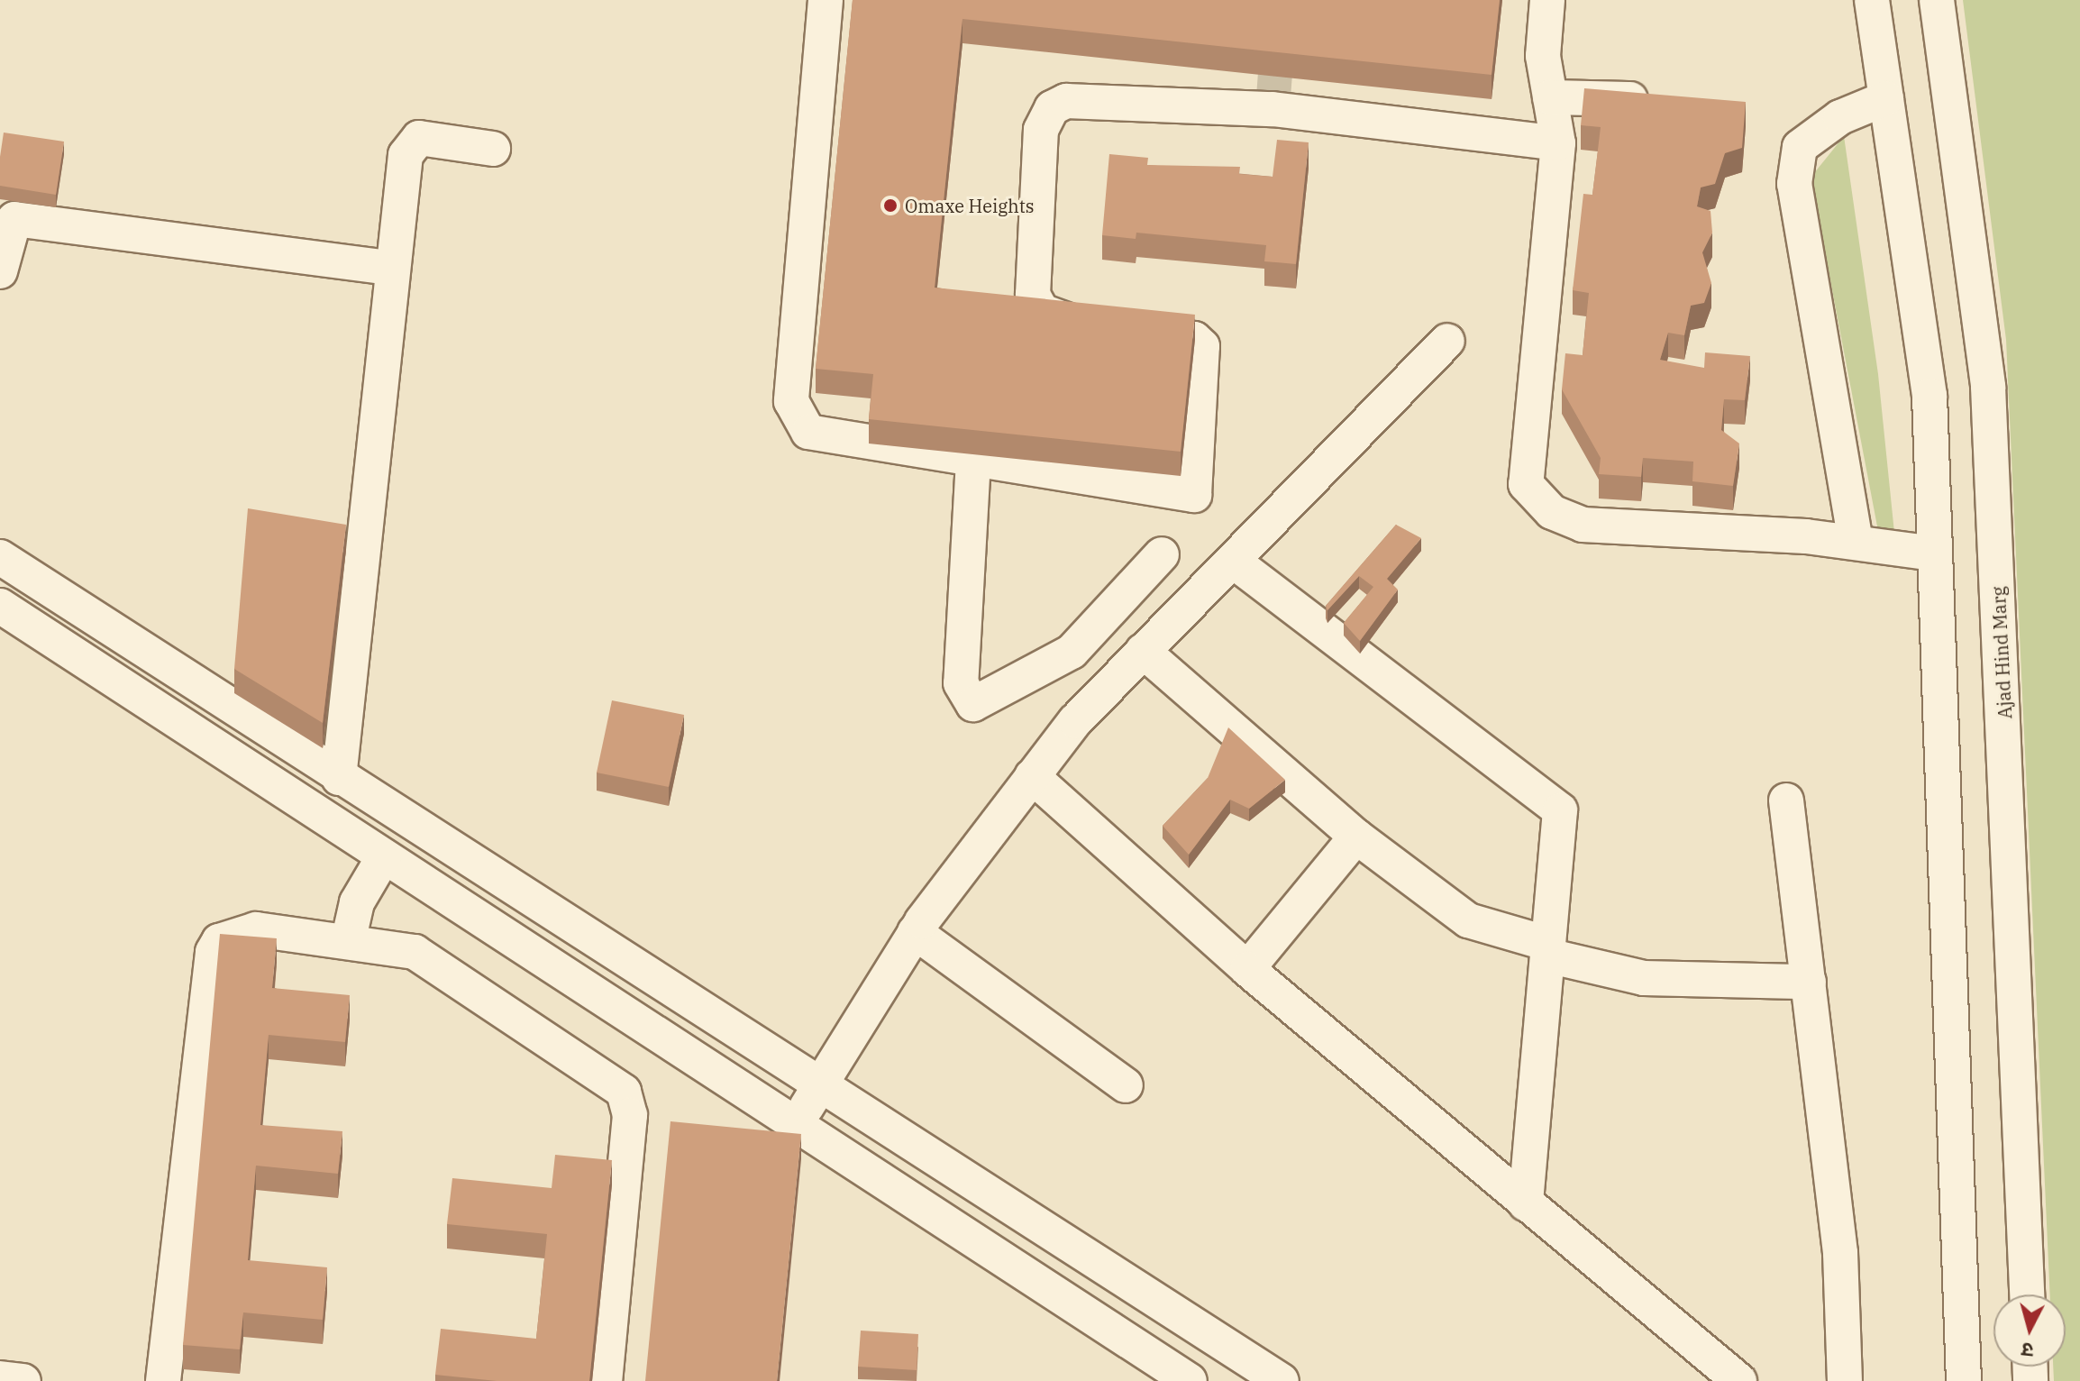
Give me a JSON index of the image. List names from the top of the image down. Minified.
{"streets":{"street":["Ajad Hind Marg"]},"places":["Omaxe Heights"],"north":"bottom"}
